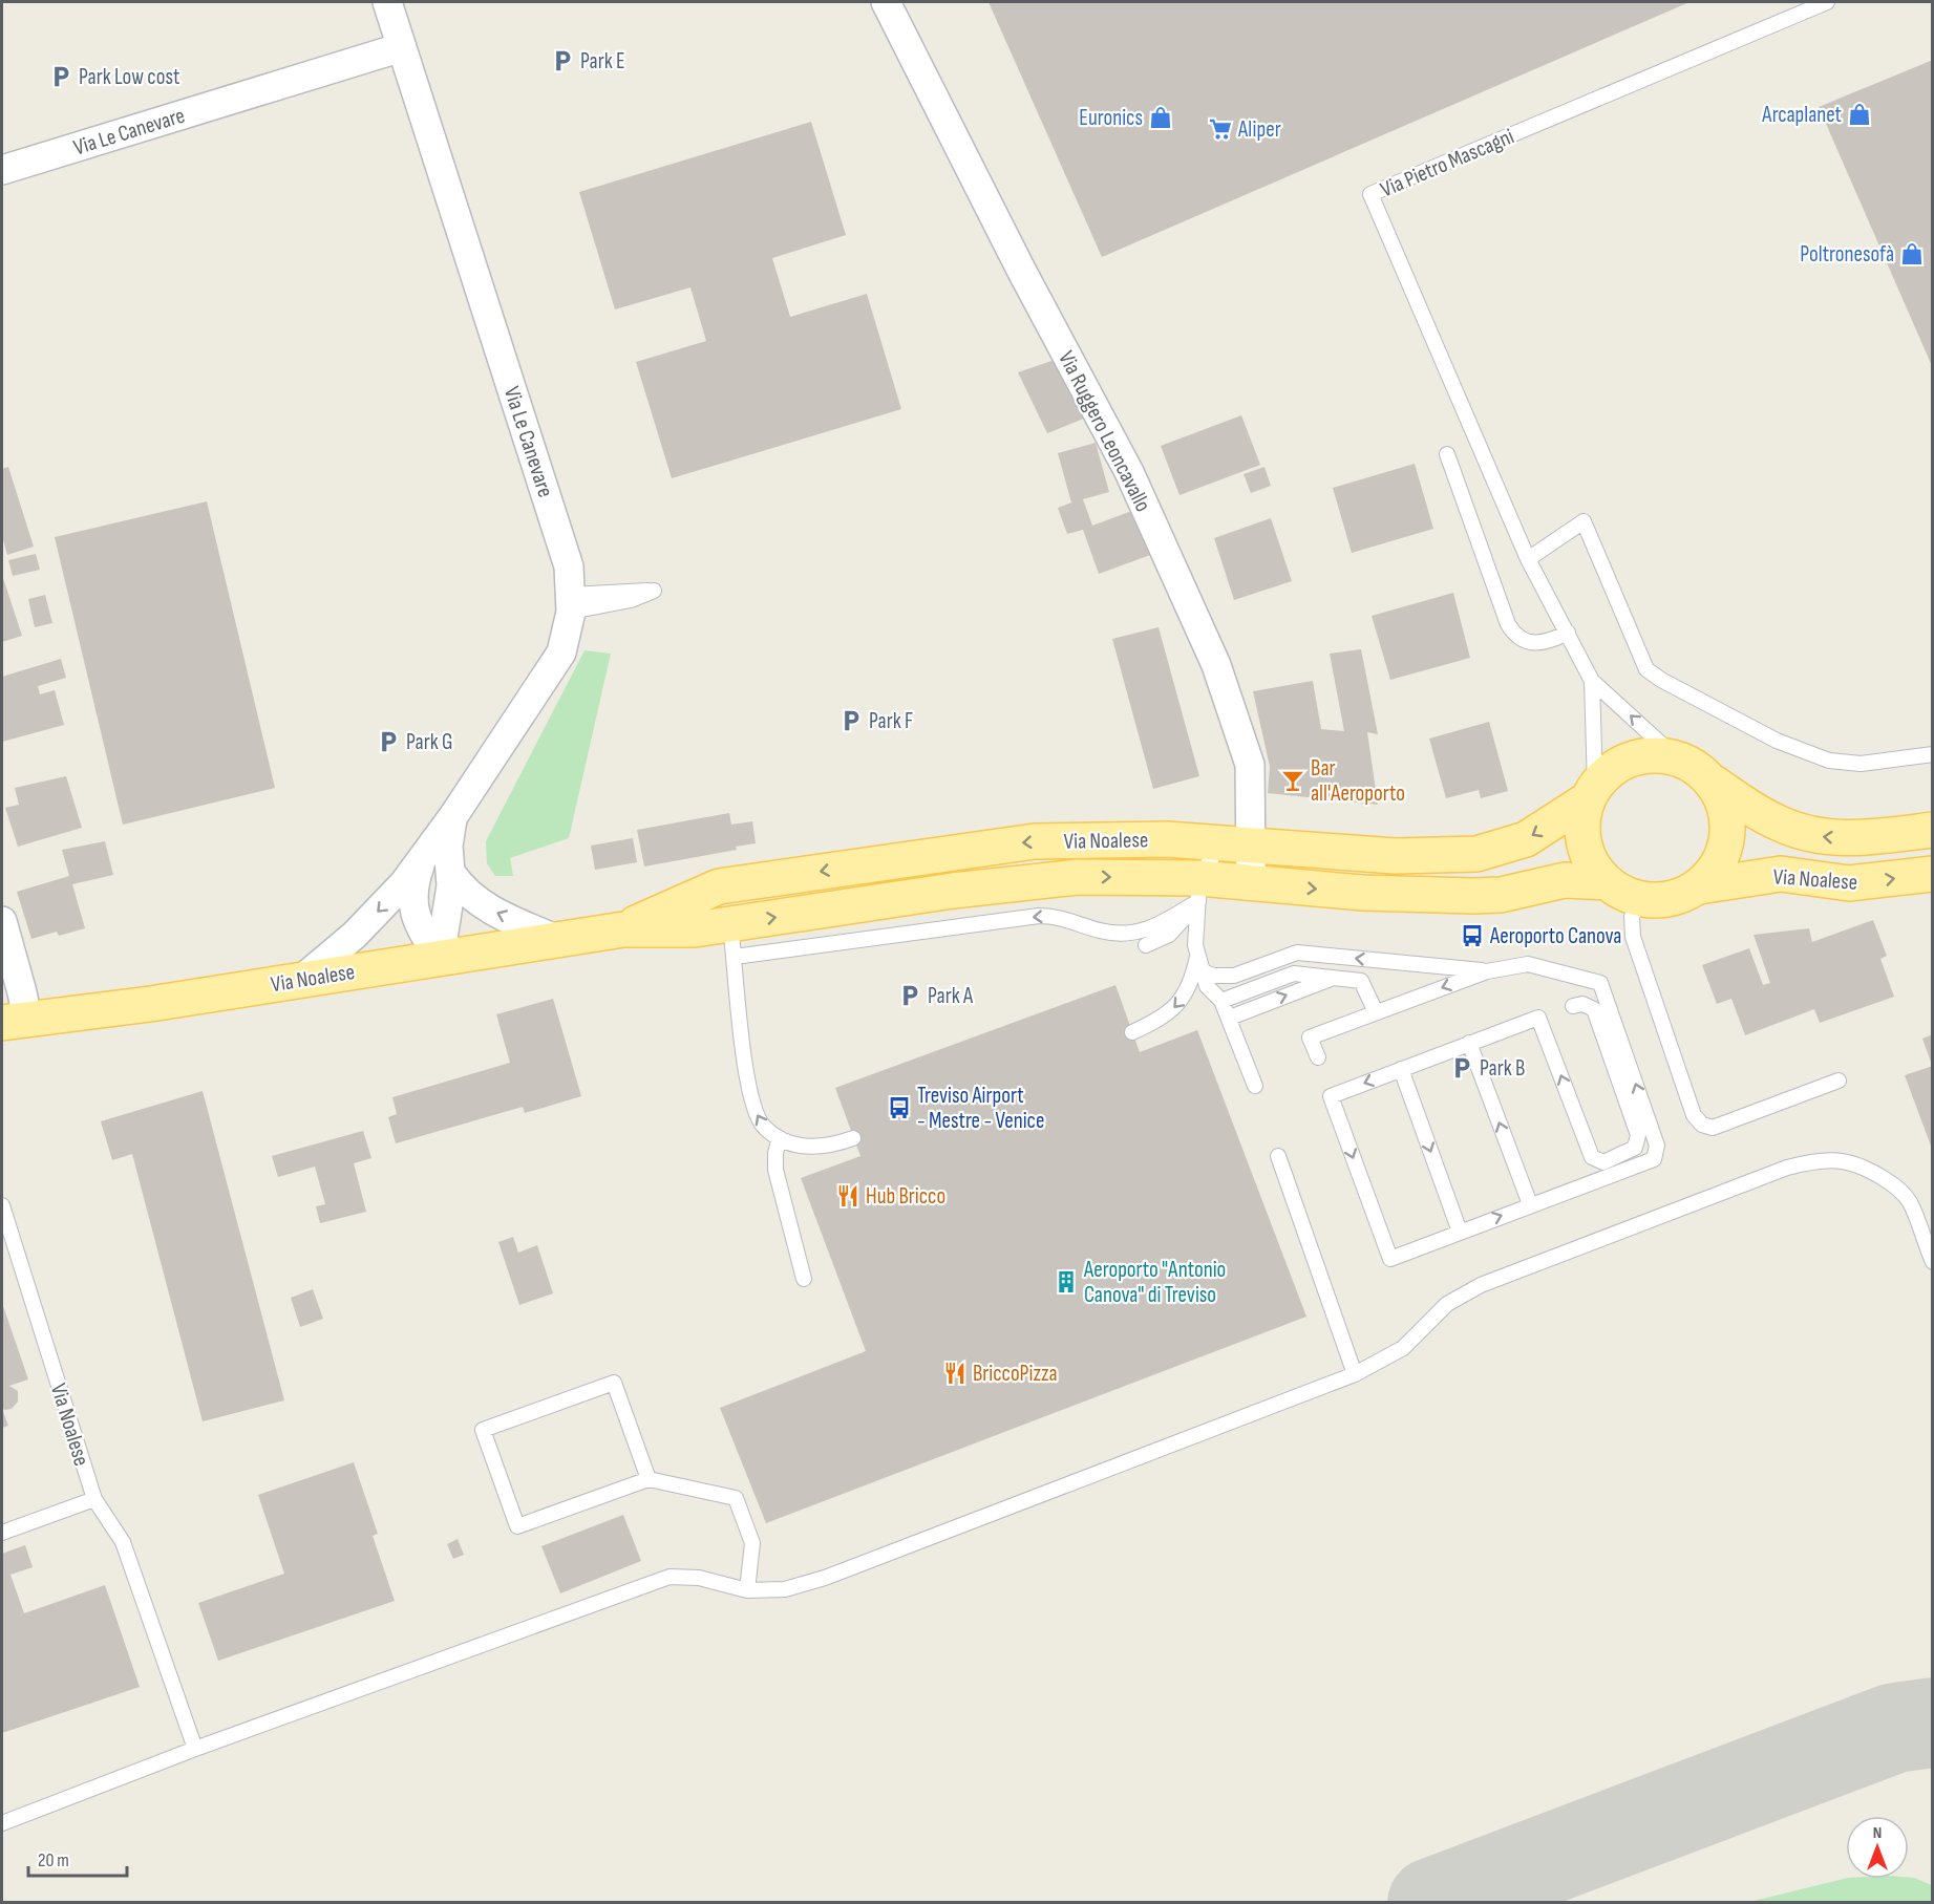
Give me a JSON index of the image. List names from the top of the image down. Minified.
{"streets":{"main road":["Via Noalese"],"street":["Via Le Canevare","Via Ruggero Leoncavallo"],"lane":["Via Pietro Mascagni"]},"crossings":[["Via Le Canevare","Via Noalese"],["Via Pietro Mascagni","Via Noalese"],["Via Ruggero Leoncavallo","Via Noalese"]],"places":{"parking":["Park E","Park Low cost","Park F","Park G","Park A","Park B"],"shop":["Arcaplanet","Euronics","Poltronesofà"],"supermarket":["Aliper"],"bar":["Bar all'Aeroporto"],"bus stop":["Aeroporto Canova","Treviso Airport - Mestre - Venice"],"restaurant":["Hub Bricco","BriccoPizza"],"building":["Aeroporto \"Antonio Canova\" di Treviso"]},"scale_bar":"20 m","north":"top"}
